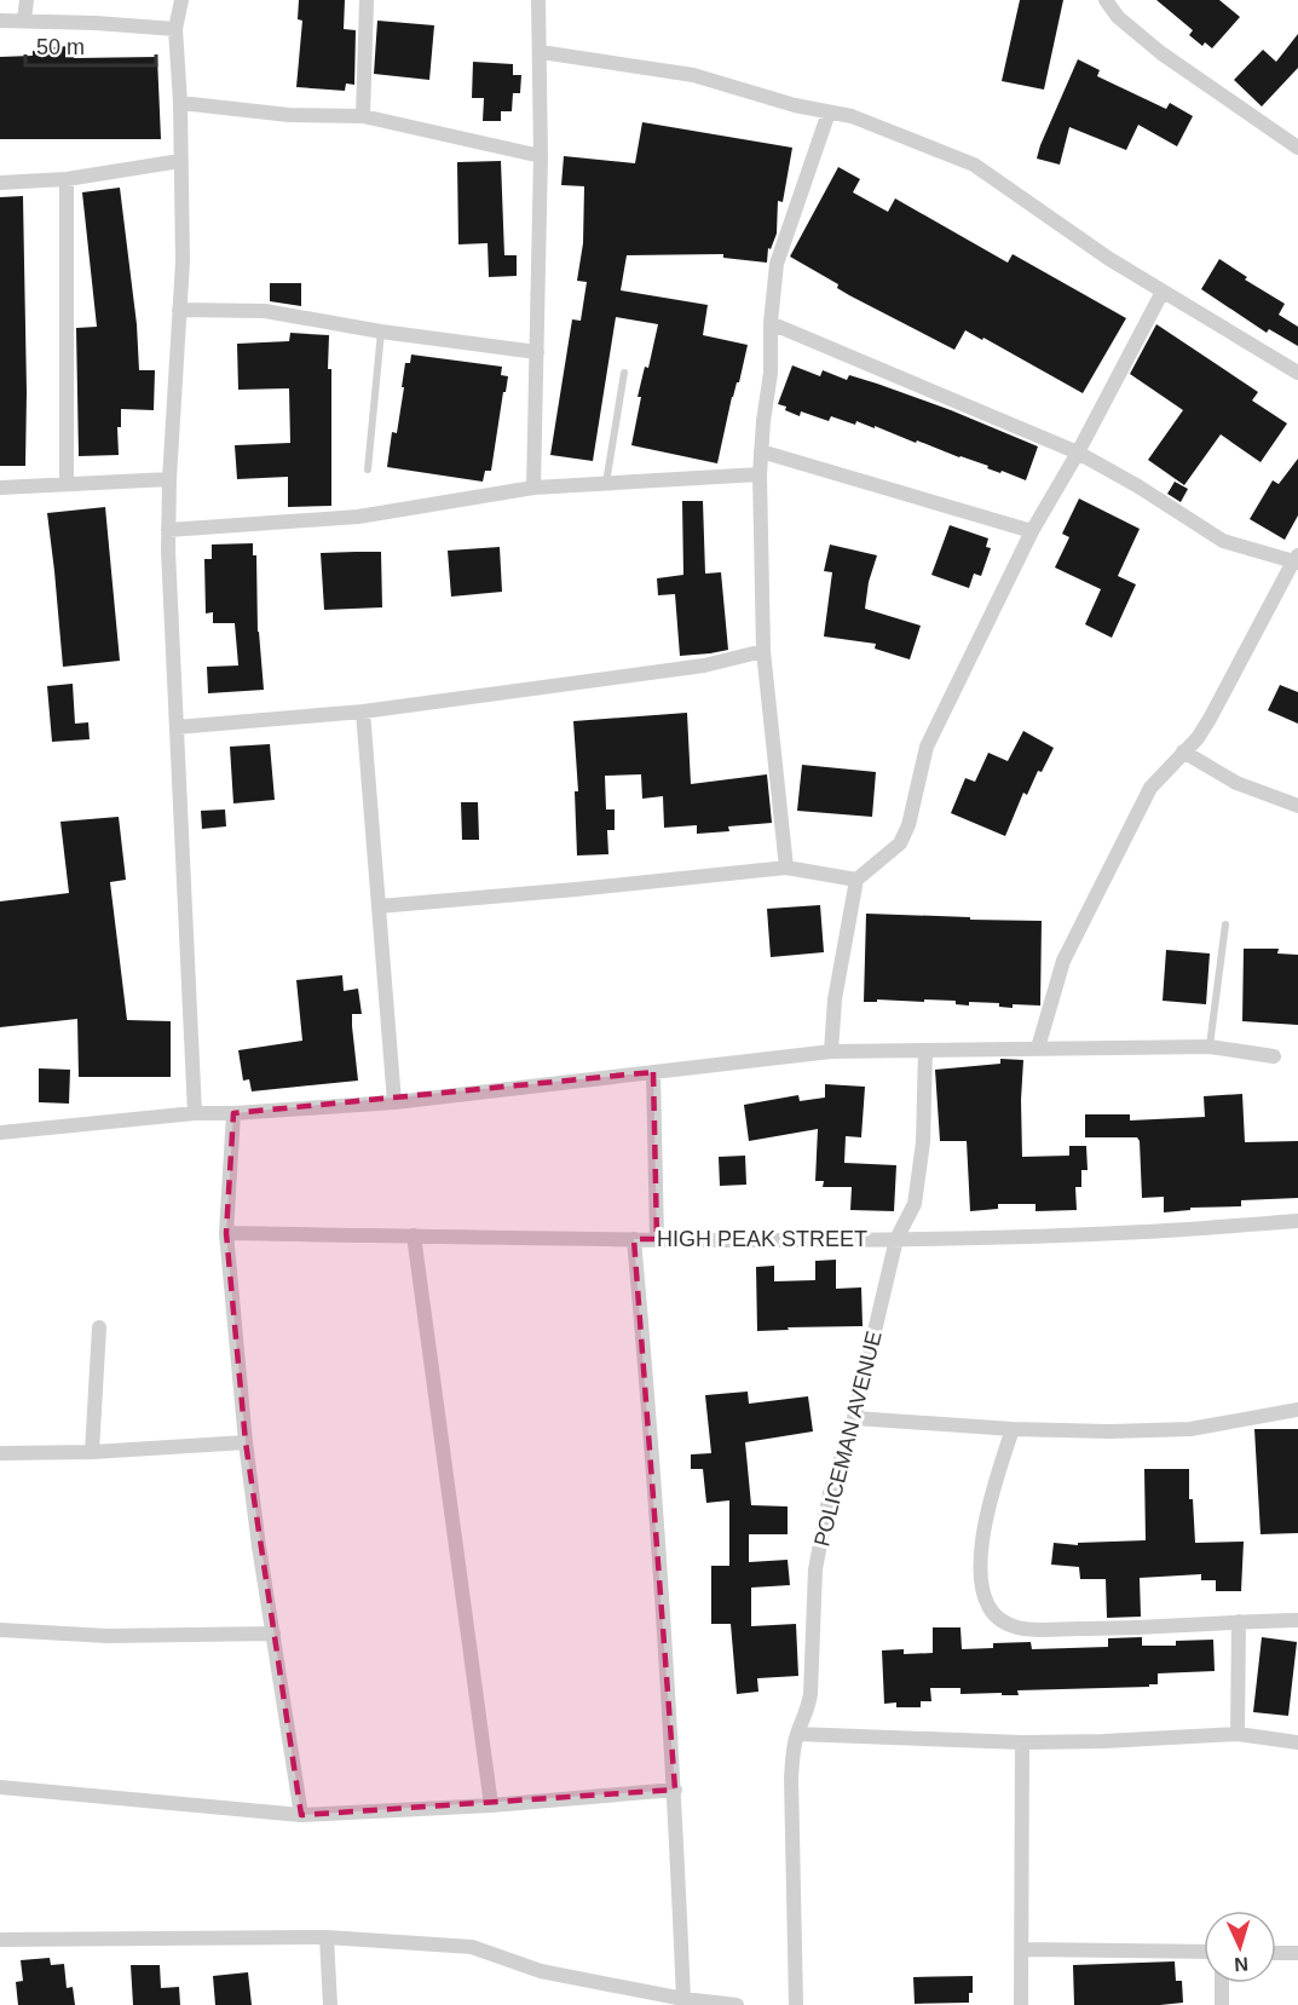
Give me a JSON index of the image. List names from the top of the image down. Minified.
{"streets":{"street":["HIGH PEAK STREET","POLICEMAN AVENUE"]},"crossings":[["HIGH PEAK STREET","POLICEMAN AVENUE"]],"scale_bar":"50 m","north":"bottom"}
